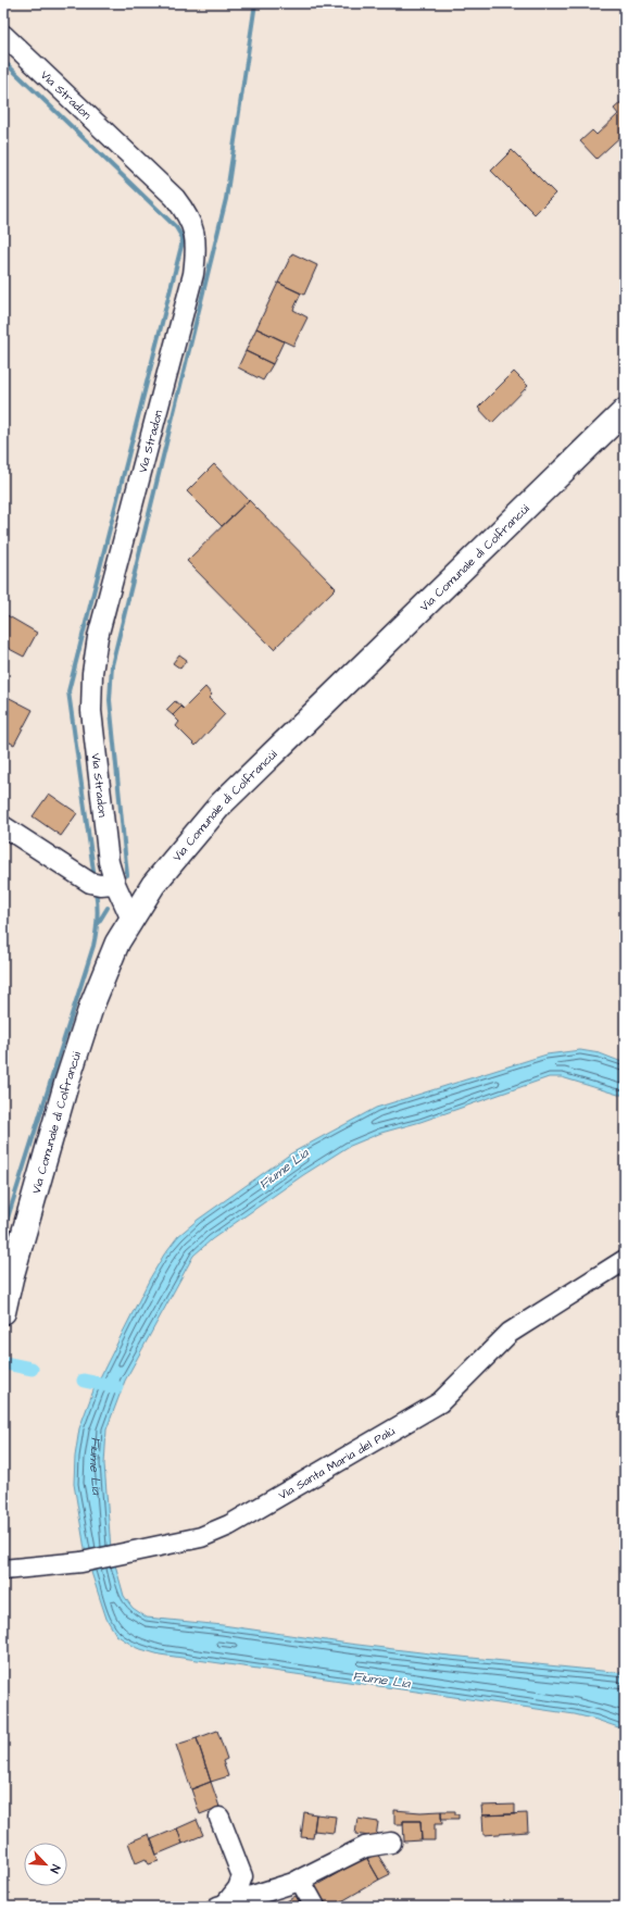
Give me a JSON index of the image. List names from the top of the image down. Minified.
{"streets":{"main road":["Via Comunale di Colfrancùi"],"street":["Via Stradon","Via Santa Maria del Palù"]},"crossings":[["Via Stradon","Via Comunale di Colfrancùi"]],"water":["Fiume Lia"],"north":"bottom right"}
